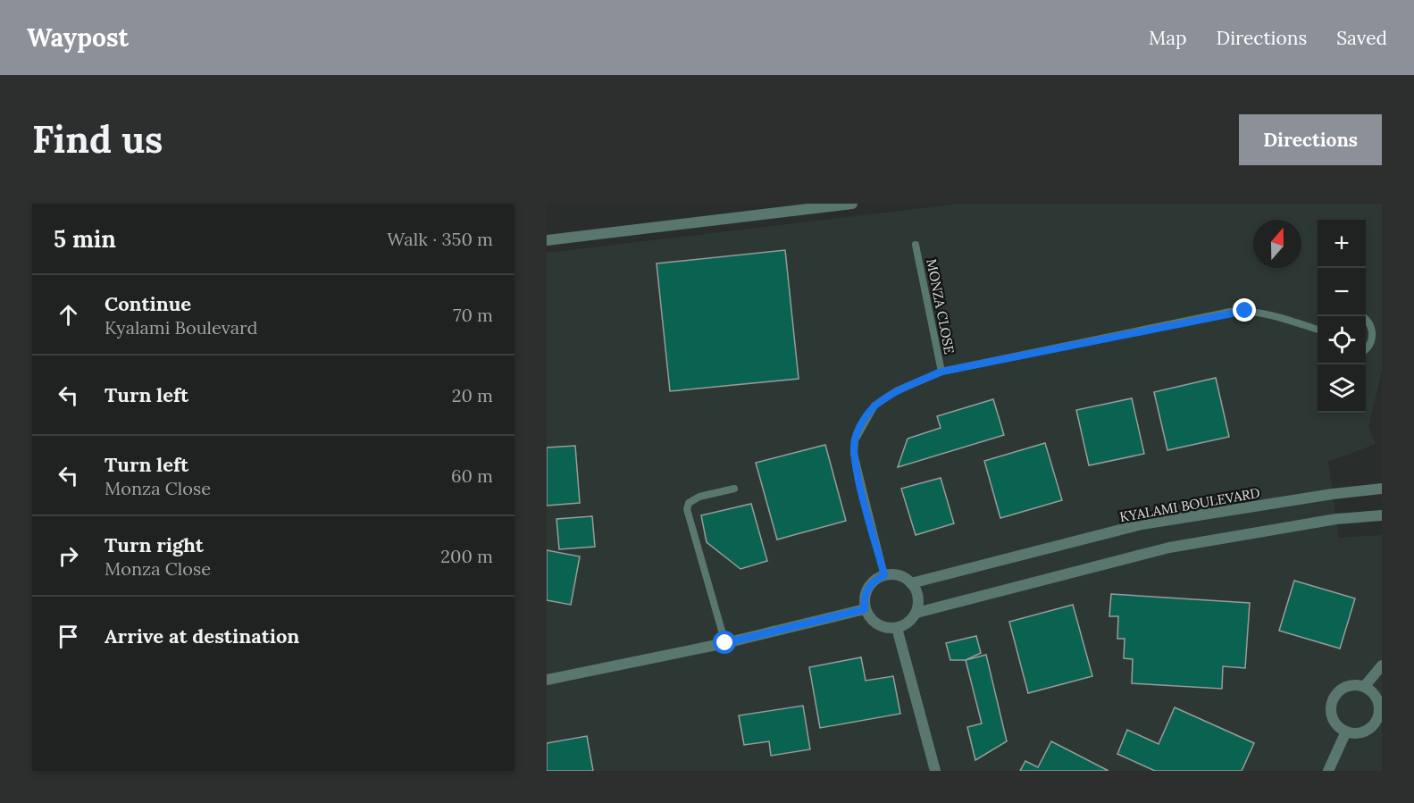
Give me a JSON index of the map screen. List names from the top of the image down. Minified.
{"streets":{"street":["KYALAMI BOULEVARD"],"lane":["MONZA CLOSE"]},"crossings":[["MONZA CLOSE","KYALAMI BOULEVARD"]],"north":"top","page":{"header":"Waypost","nav":["Map","Directions","Saved"],"buttons":"Directions","title":"Find us","heading":["5 min","Walk · 350 m"],"map_buttons":["+","−"],"list":[["Continue","Kyalami Boulevard","70 m"],["Turn left","20 m"],["Turn left","Monza Close","60 m"],["Turn right","Monza Close","200 m"],"Arrive at destination"]}}
